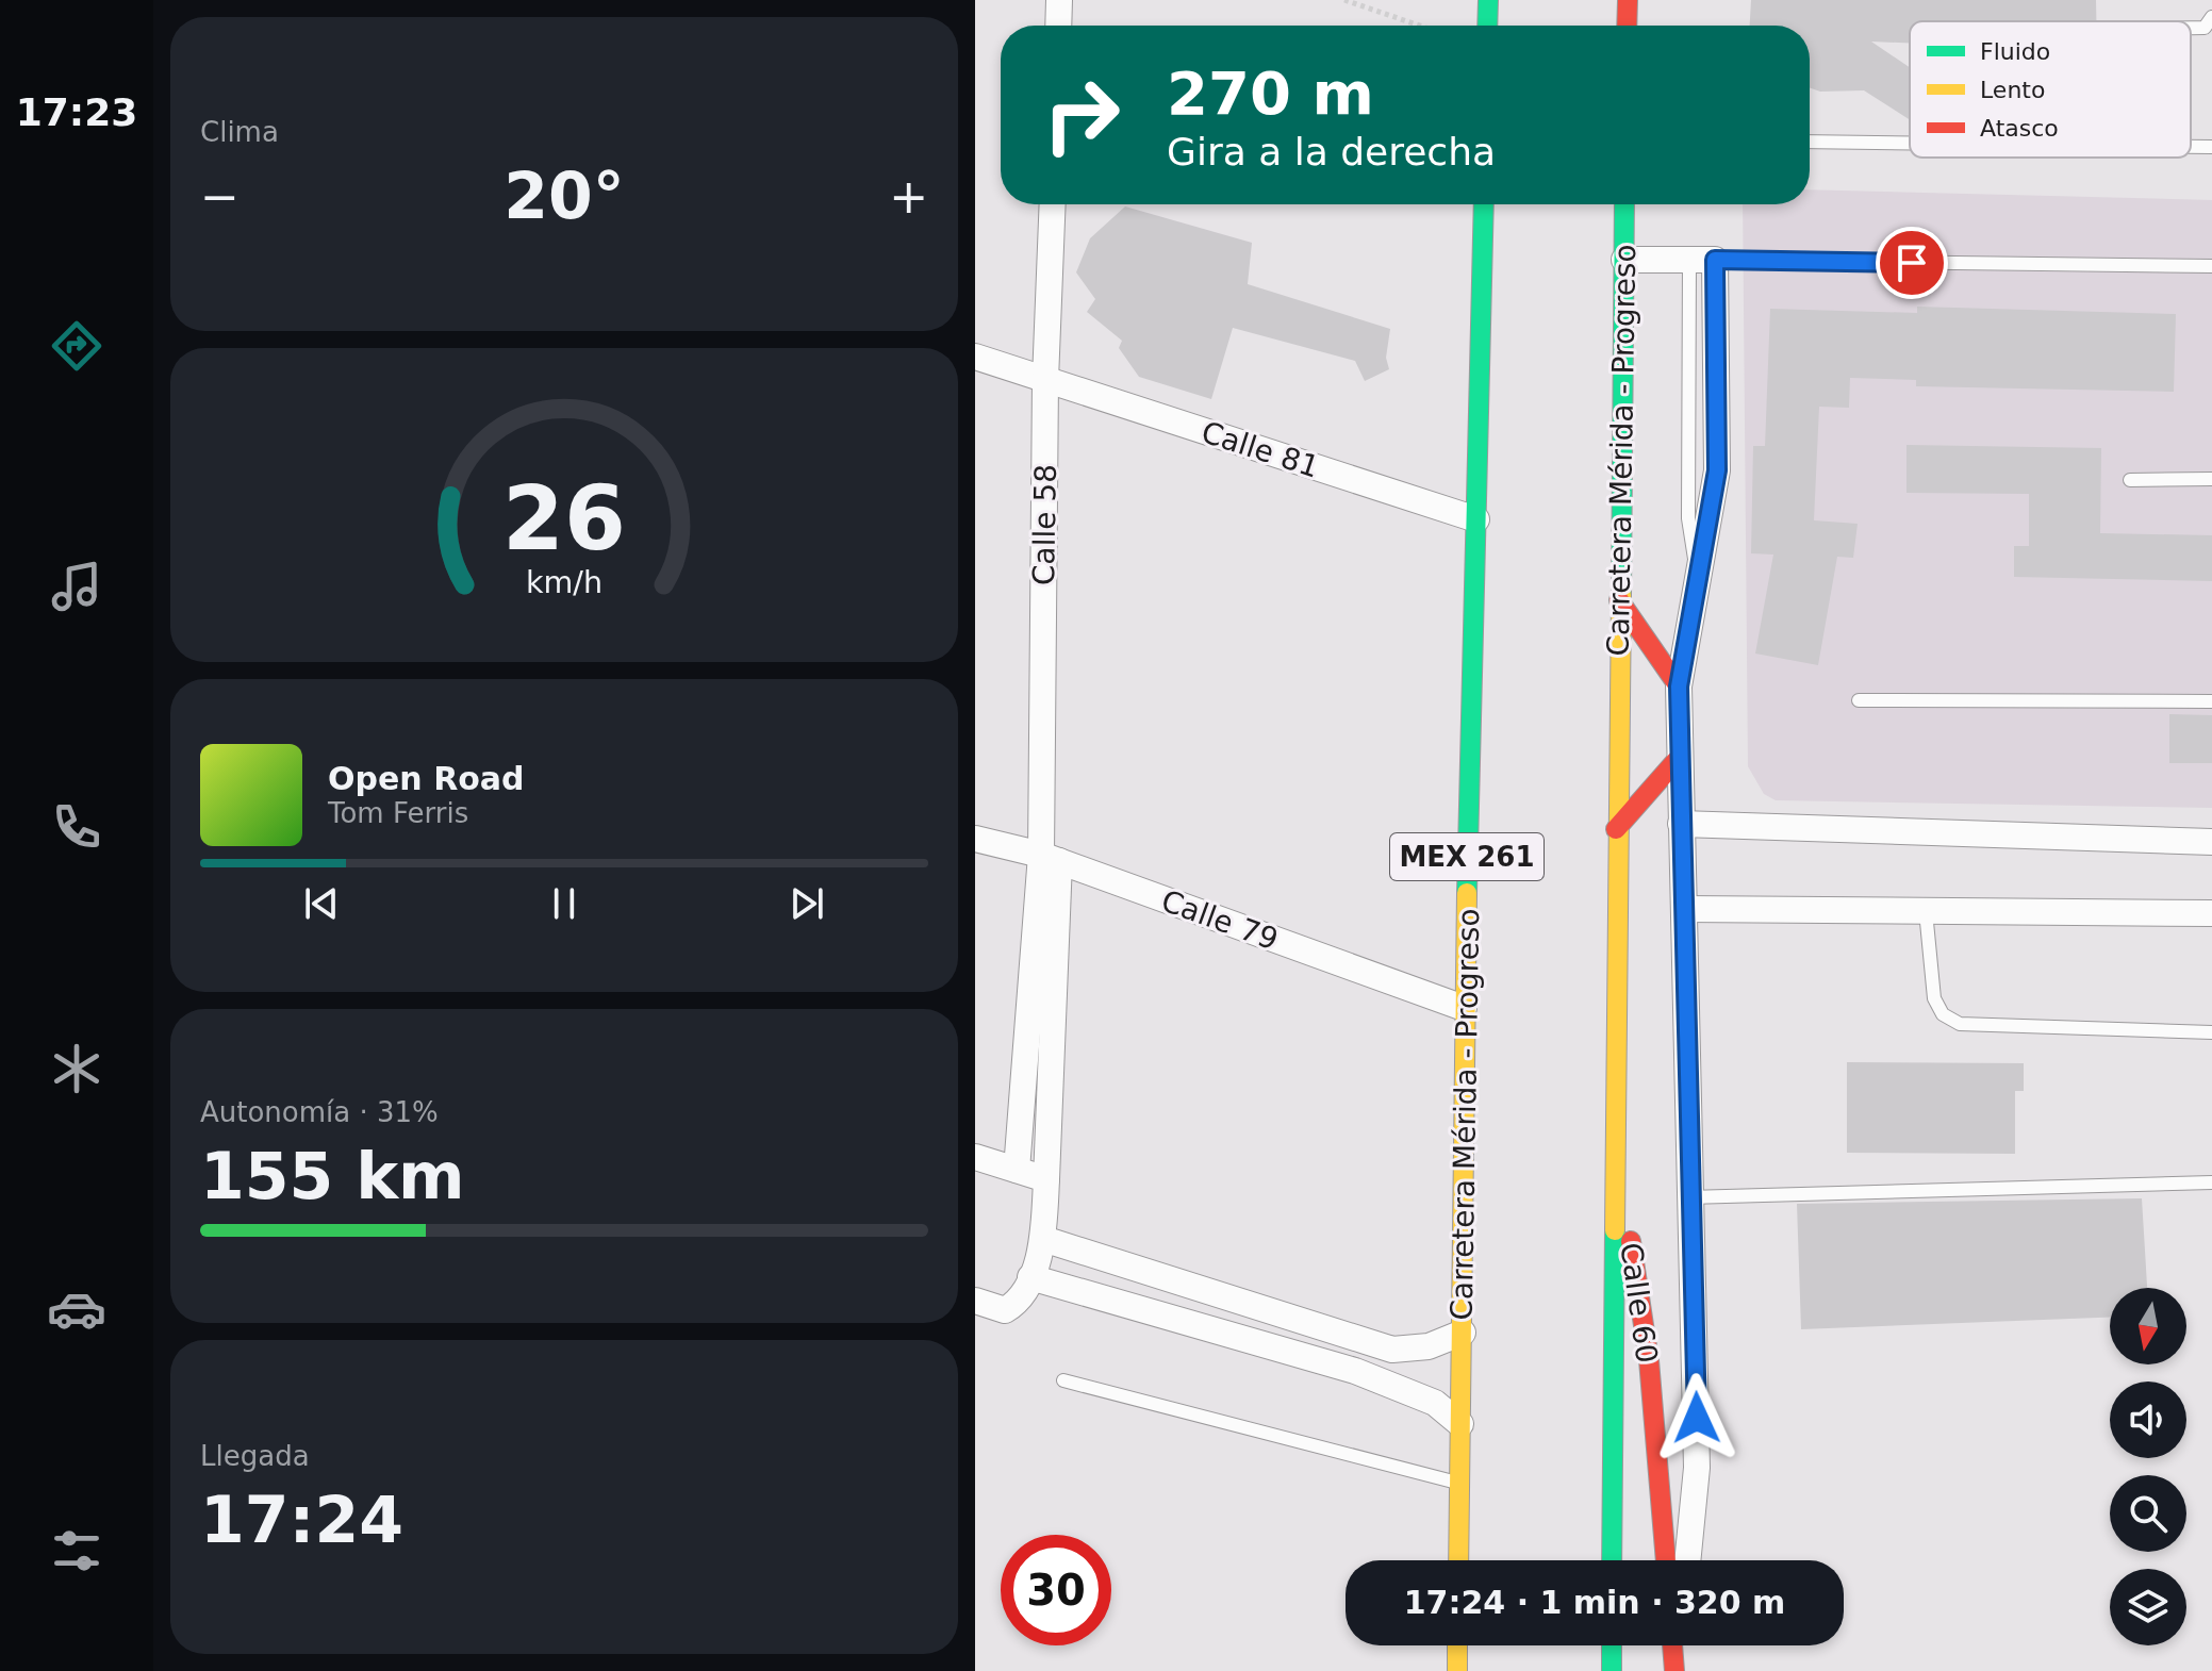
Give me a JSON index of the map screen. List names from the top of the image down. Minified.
{"streets":{"main road":["Carretera Mérida - Progreso","MEX 261","Calle 60"],"street":["Calle 81","Calle 58","Calle 79"]},"crossings":[["Calle 81","Carretera Mérida - Progreso"],["Calle 81","Calle 58"],["Carretera Mérida - Progreso","Calle 79"],["Carretera Mérida - Progreso","Calle 60"],["Calle 58","Calle 79"]],"legend":["Fluido","Lento","Atasco"],"north":"bottom","page":{"tabs":"17:23","tile":["Clima",["Autonomía · 31%","155 km"],["Llegada","17:24"]],"turn":["270 m","Gira a la derecha"],"heat":["−","20°","+"],"song":["Open Road","Tom Ferris"],"limit":"30","trip":"17:24 · 1 min · 320 m","gauge":["26","km/h"]}}
